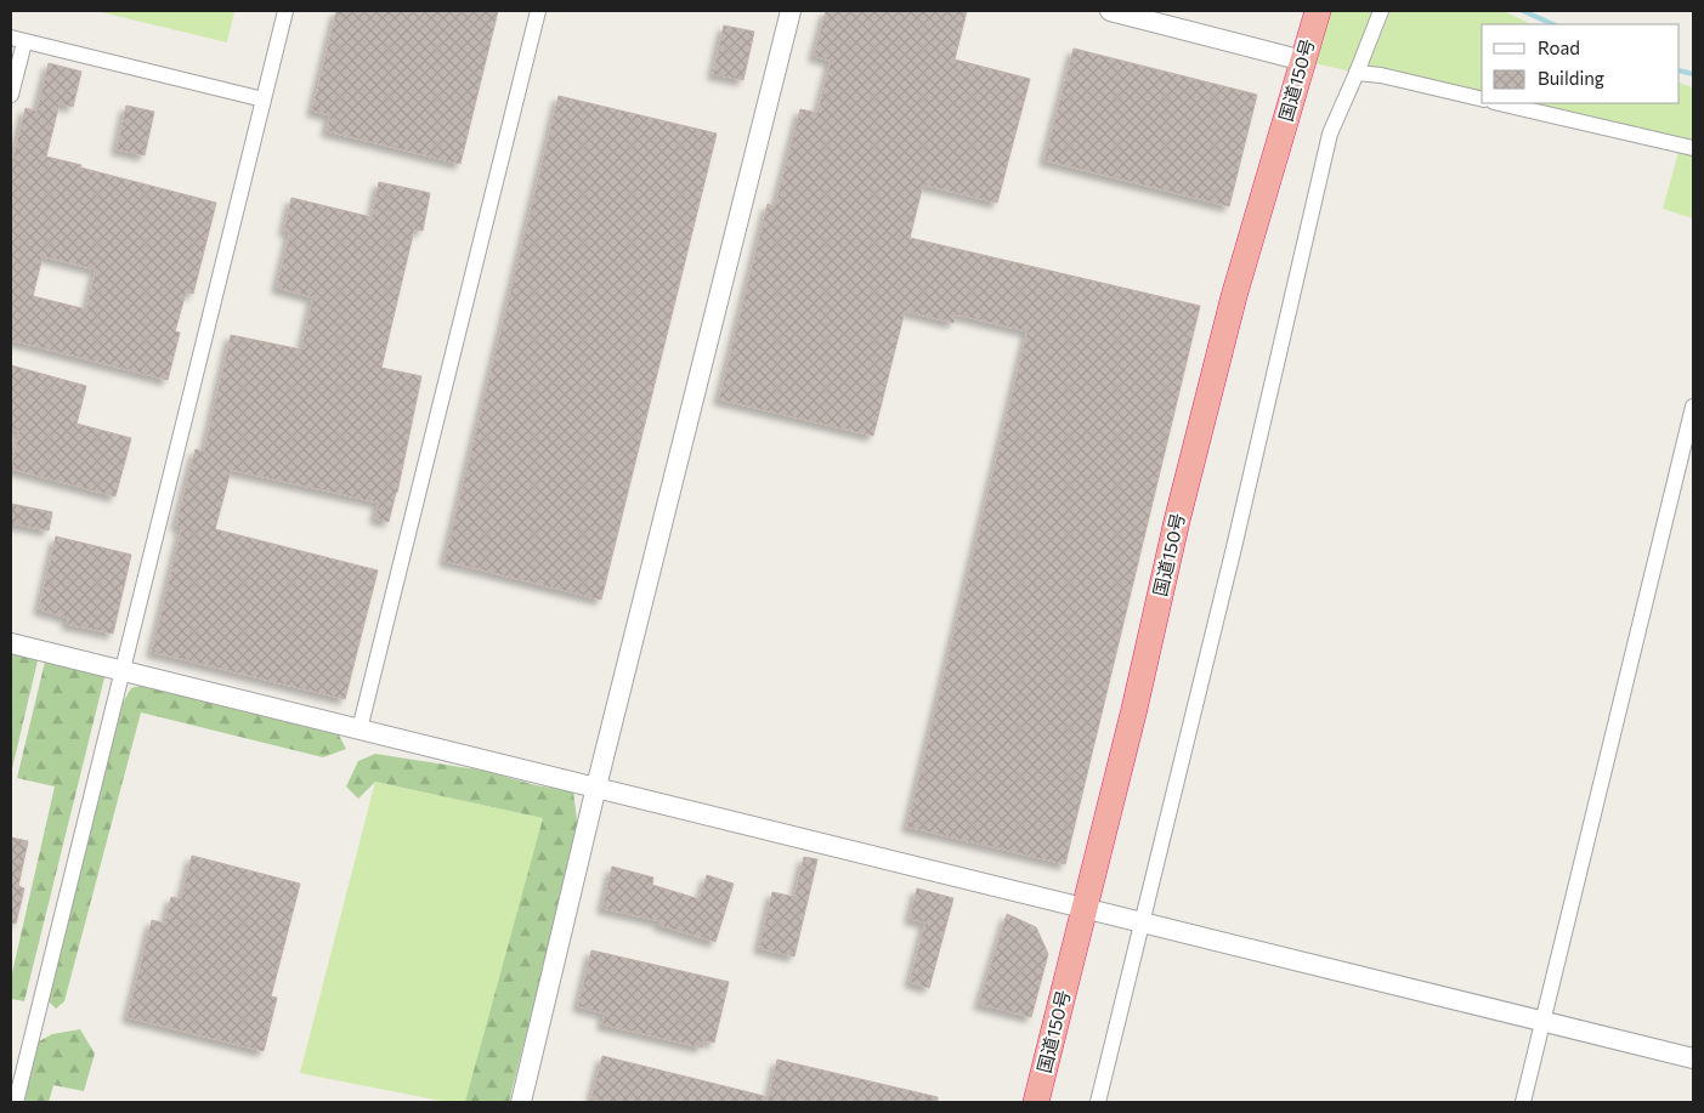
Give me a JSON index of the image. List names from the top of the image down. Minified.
{"streets":{"highway":["国道150号"]},"legend":["Road","Building"]}
